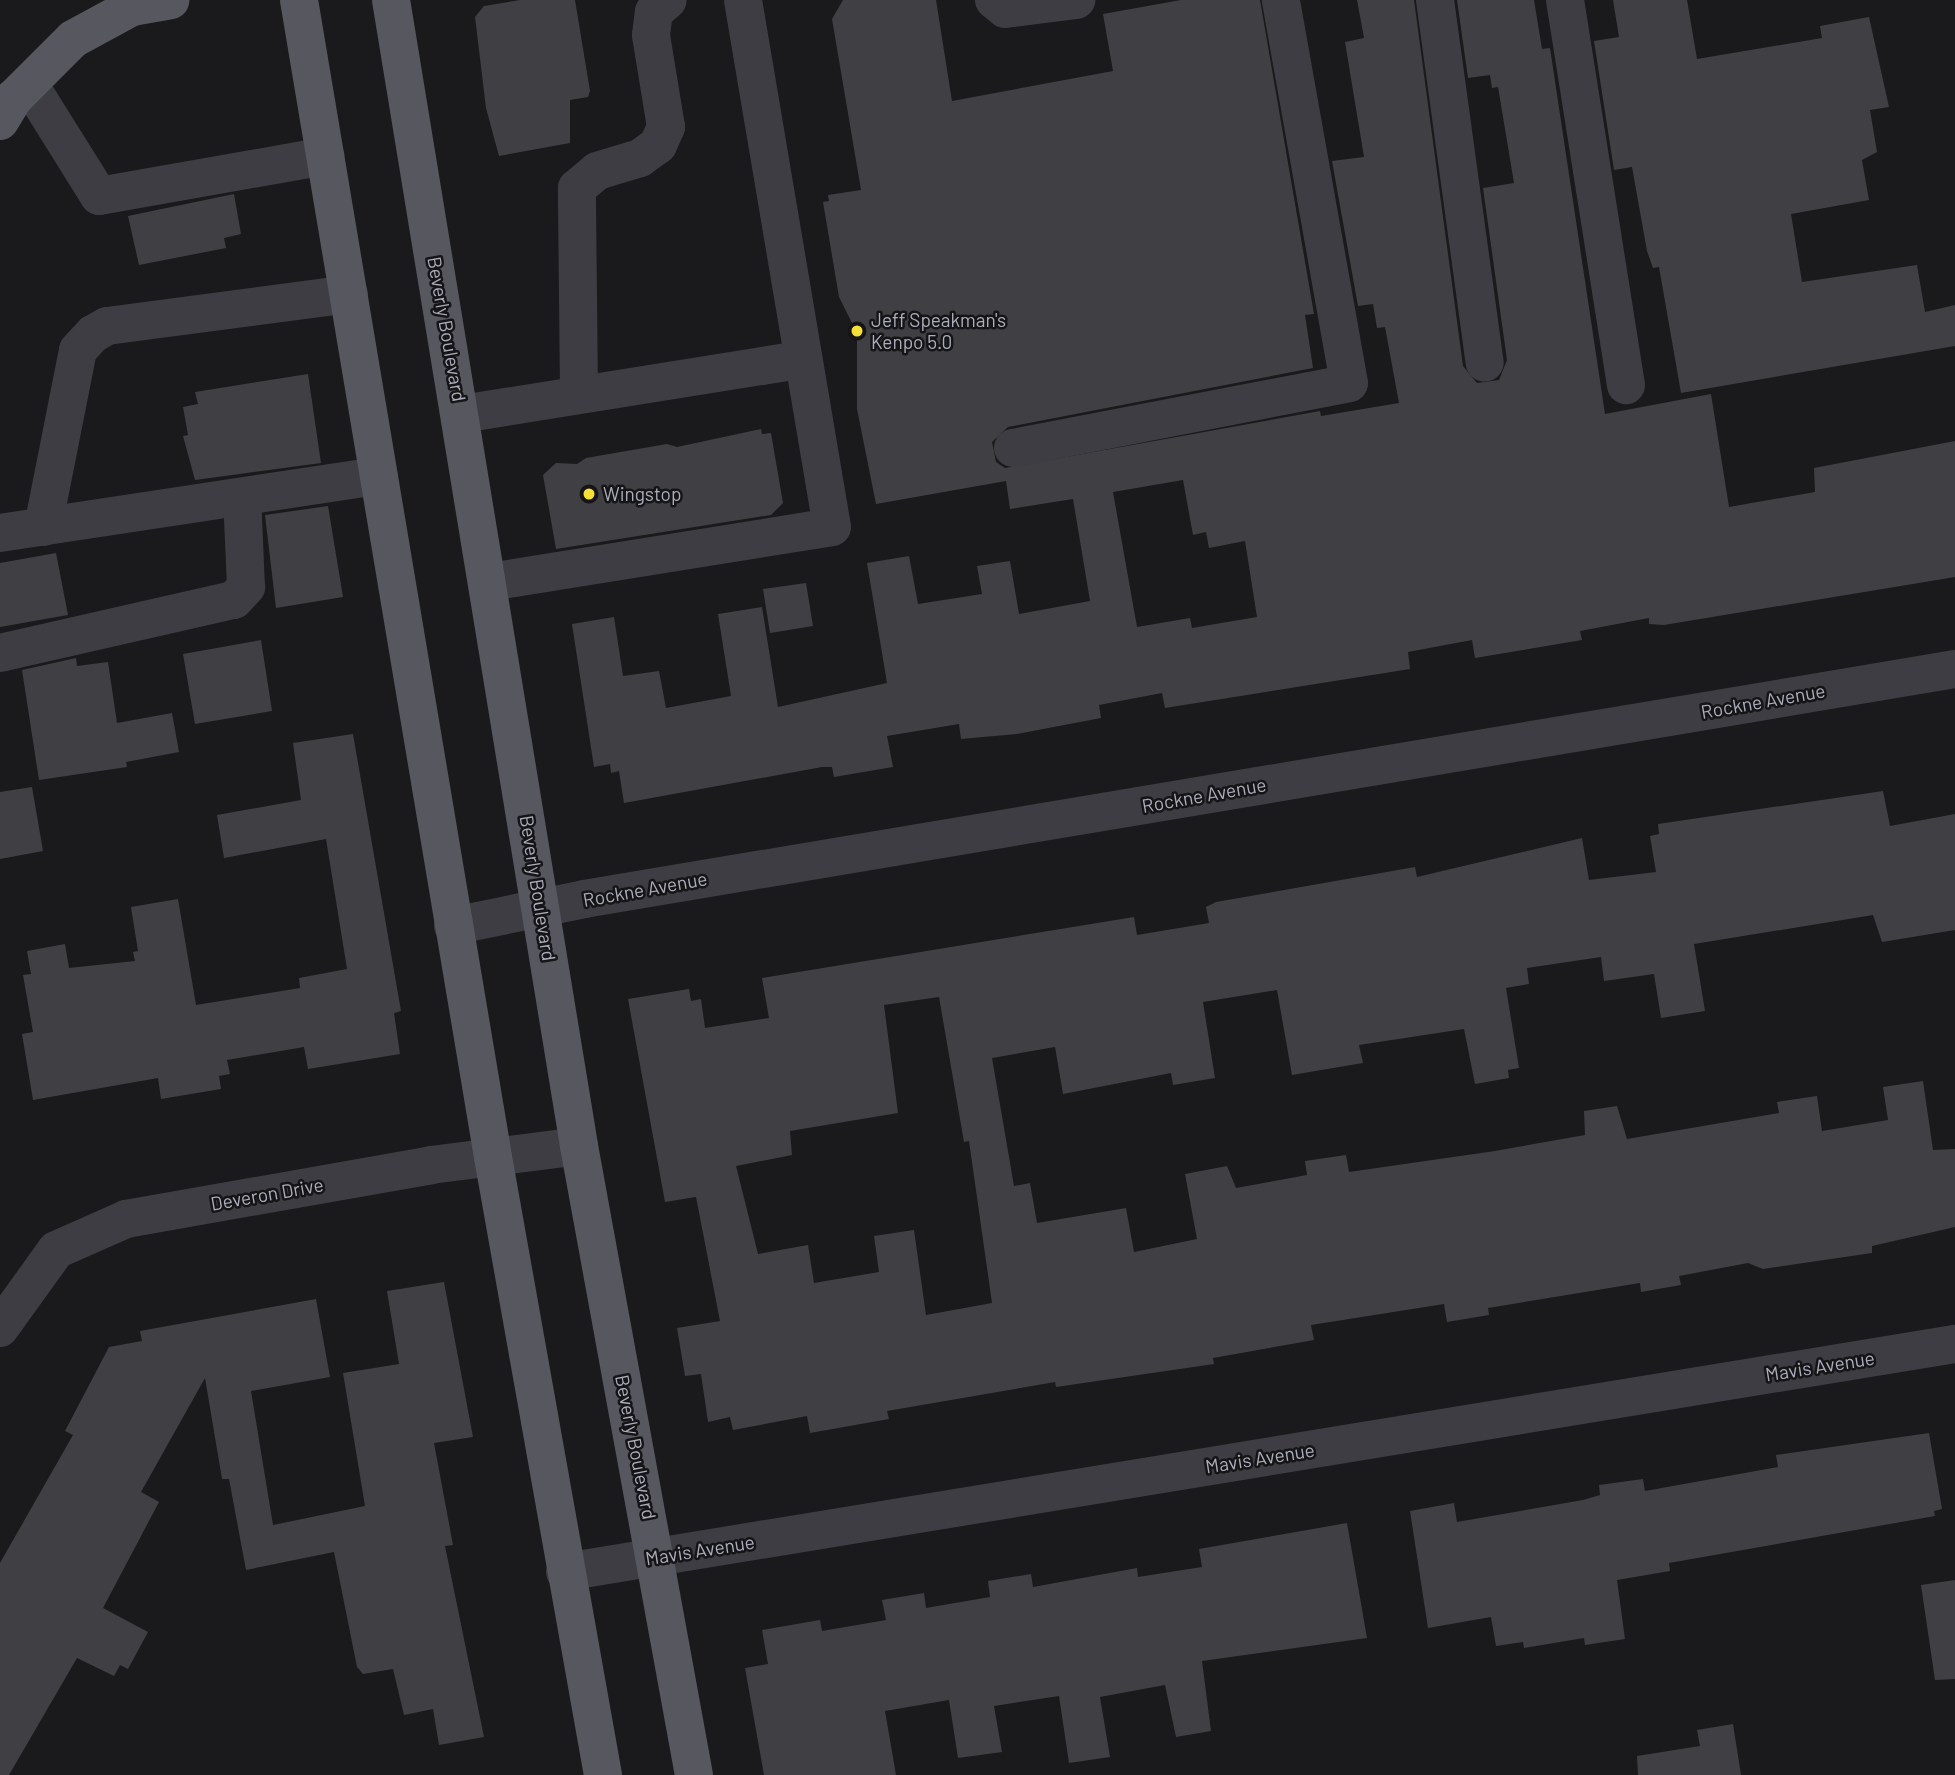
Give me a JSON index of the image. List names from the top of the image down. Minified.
{"streets":{"main road":["Beverly Boulevard"],"street":["Rockne Avenue","Deveron Drive","Mavis Avenue"]},"crossings":[["Beverly Boulevard","Rockne Avenue"],["Beverly Boulevard","Deveron Drive"],["Beverly Boulevard","Mavis Avenue"]],"places":["Jeff Speakman's Kenpo 5.0","Wingstop"]}
